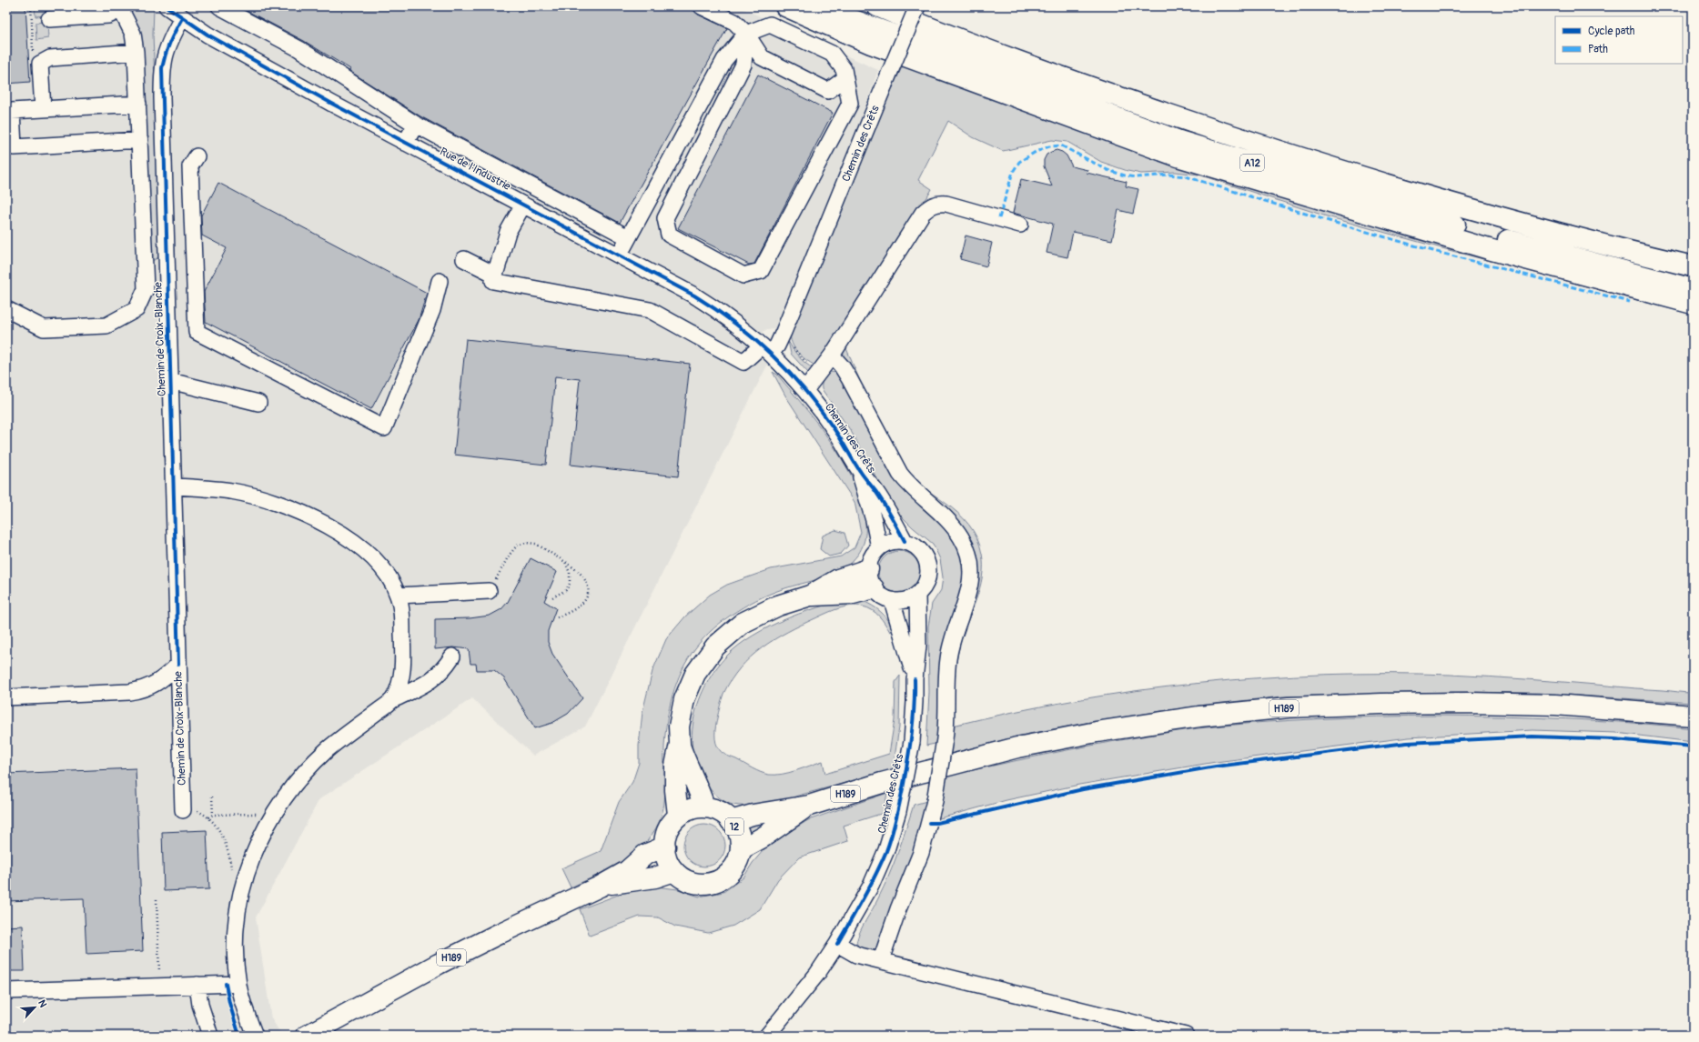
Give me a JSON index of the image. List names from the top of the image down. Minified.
{"streets":{"highway":["A12","H189","12"],"street":["Chemin des Crêts","Rue de l'Industrie","Chemin de Croix-Blanche"]},"crossings":[["Chemin des Crêts","Rue de l'Industrie"],["Rue de l'Industrie","Chemin de Croix-Blanche"],["H189","12"]],"legend":["Cycle path","Path"],"north":"top right"}
